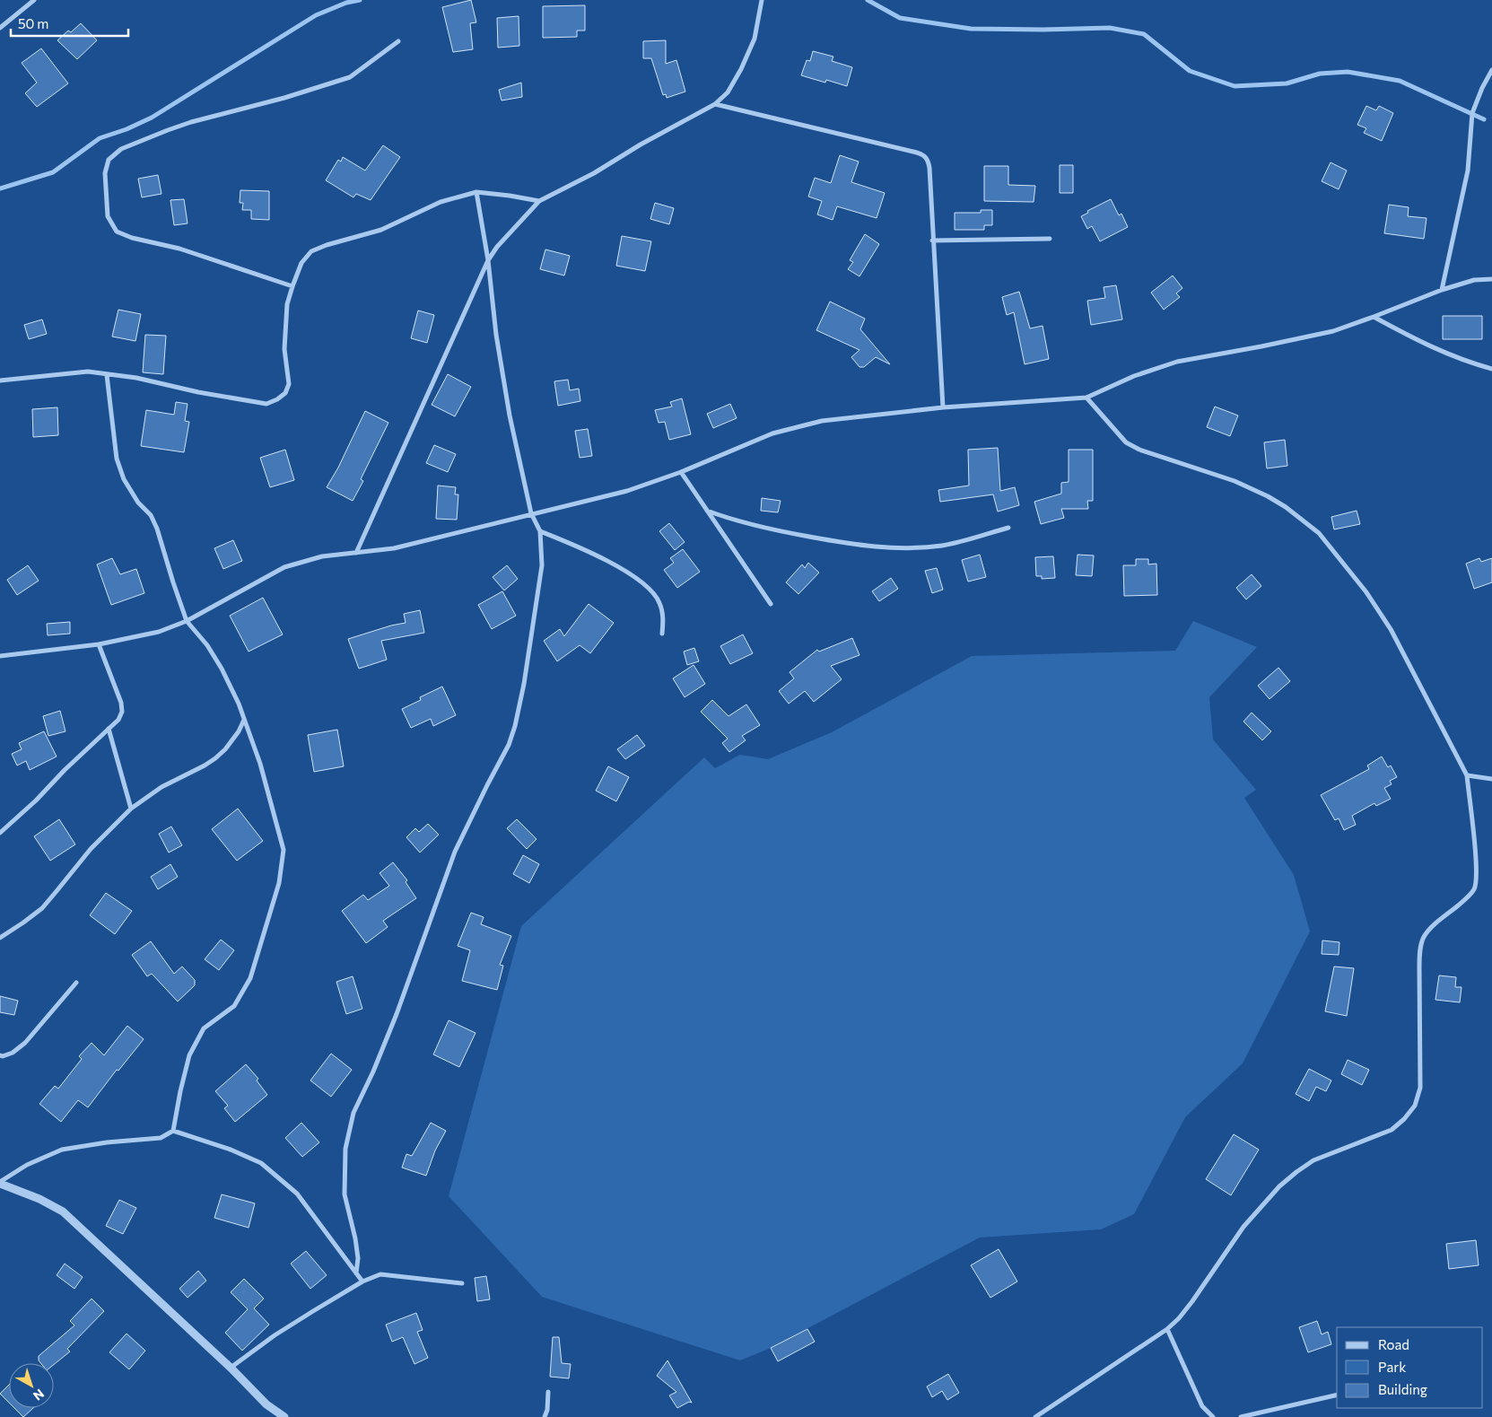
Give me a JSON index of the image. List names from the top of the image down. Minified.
{"legend":["Road","Park","Building"],"scale_bar":"50 m","north":"bottom right"}
